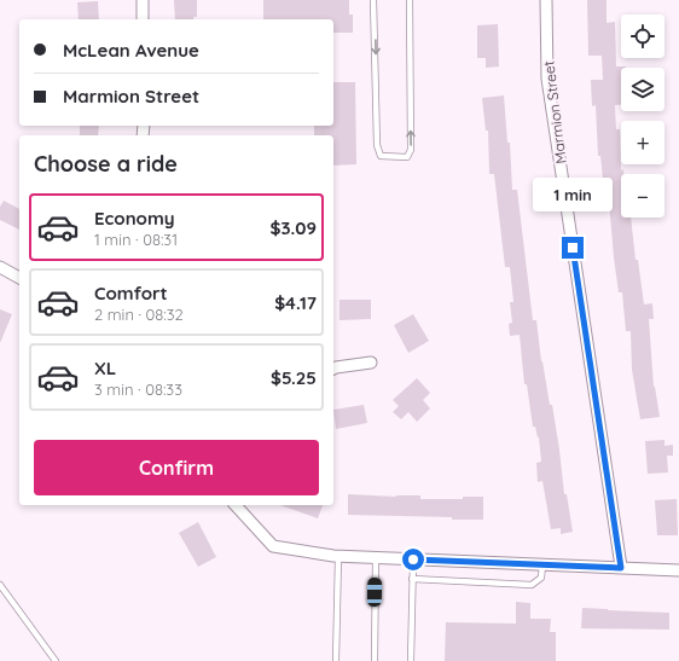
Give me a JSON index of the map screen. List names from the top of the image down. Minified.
{"streets":{"street":["Marmion Street"]},"page":{"map_buttons":["+","−"],"banner":["McLean Avenue","Marmion Street"],"heading":"Choose a ride","bubble":"1 min","list":[{"name":"Economy","note":"1 min · 08:31","value":"$3.09"},{"name":"Comfort","note":"2 min · 08:32","value":"$4.17"},{"name":"XL","note":"3 min · 08:33","value":"$5.25"}],"buttons":"Confirm"}}
